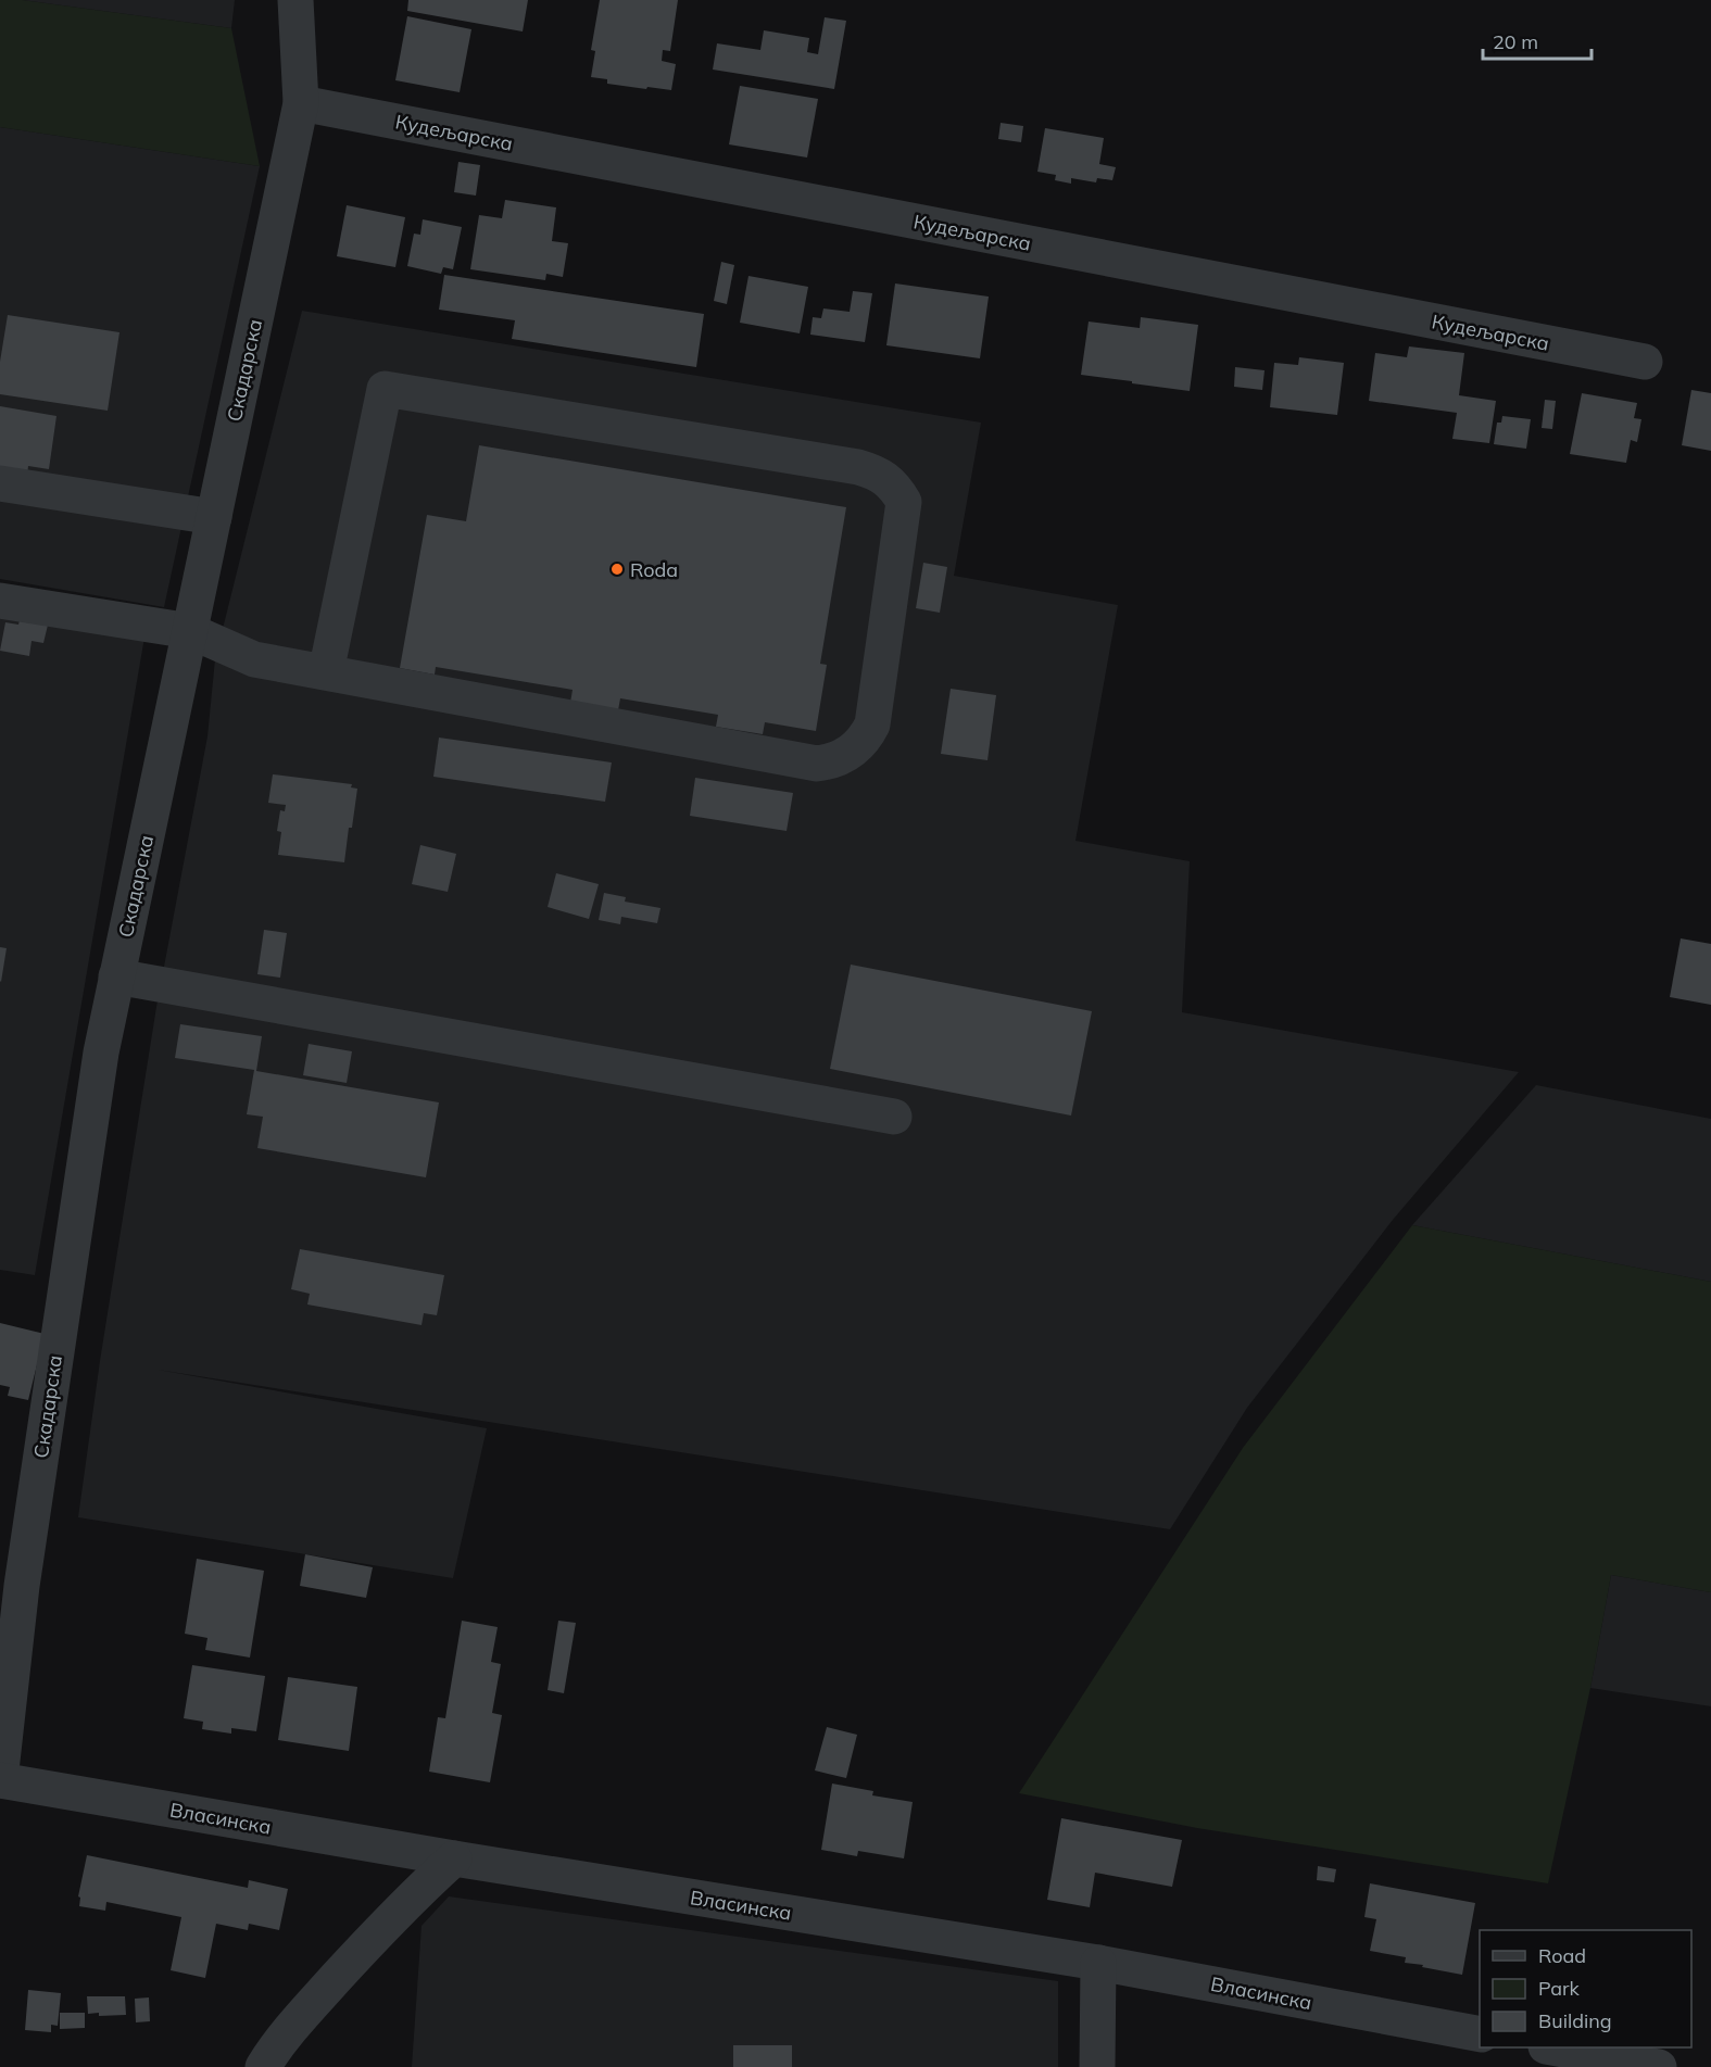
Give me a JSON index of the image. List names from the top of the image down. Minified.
{"streets":{"street":["Кудељарска","Скадарска","Власинска"]},"crossings":[["Кудељарска","Скадарска"],["Скадарска","Власинска"]],"places":["Roda"],"legend":["Road","Park","Building"],"scale_bar":"20 m"}
